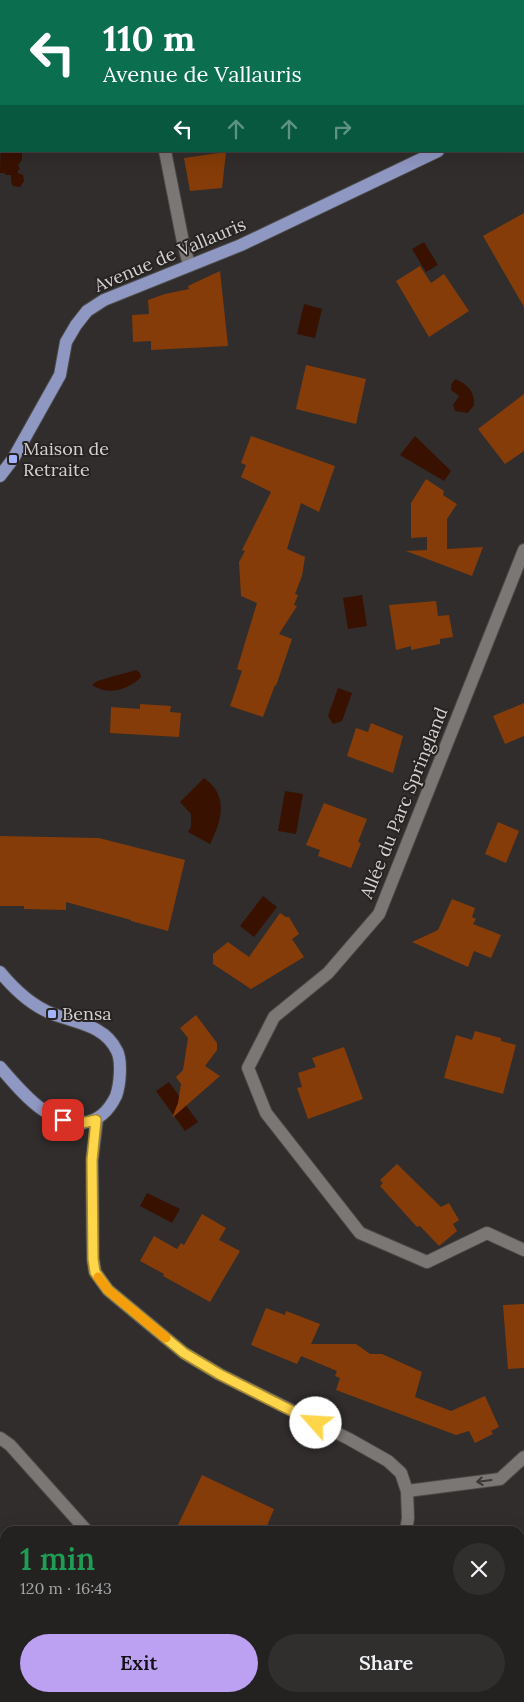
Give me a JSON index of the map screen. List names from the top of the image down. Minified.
{"streets":{"main road":["Avenue de Vallauris"],"street":["Allée du Parc Springland"]},"places":{"transit":["Maison de Retraite","Bensa"]},"page":{"turn":["110 m","Avenue de Vallauris"],"heading":["1 min","120 m · 16:43"],"buttons":["Exit","Share"]}}
